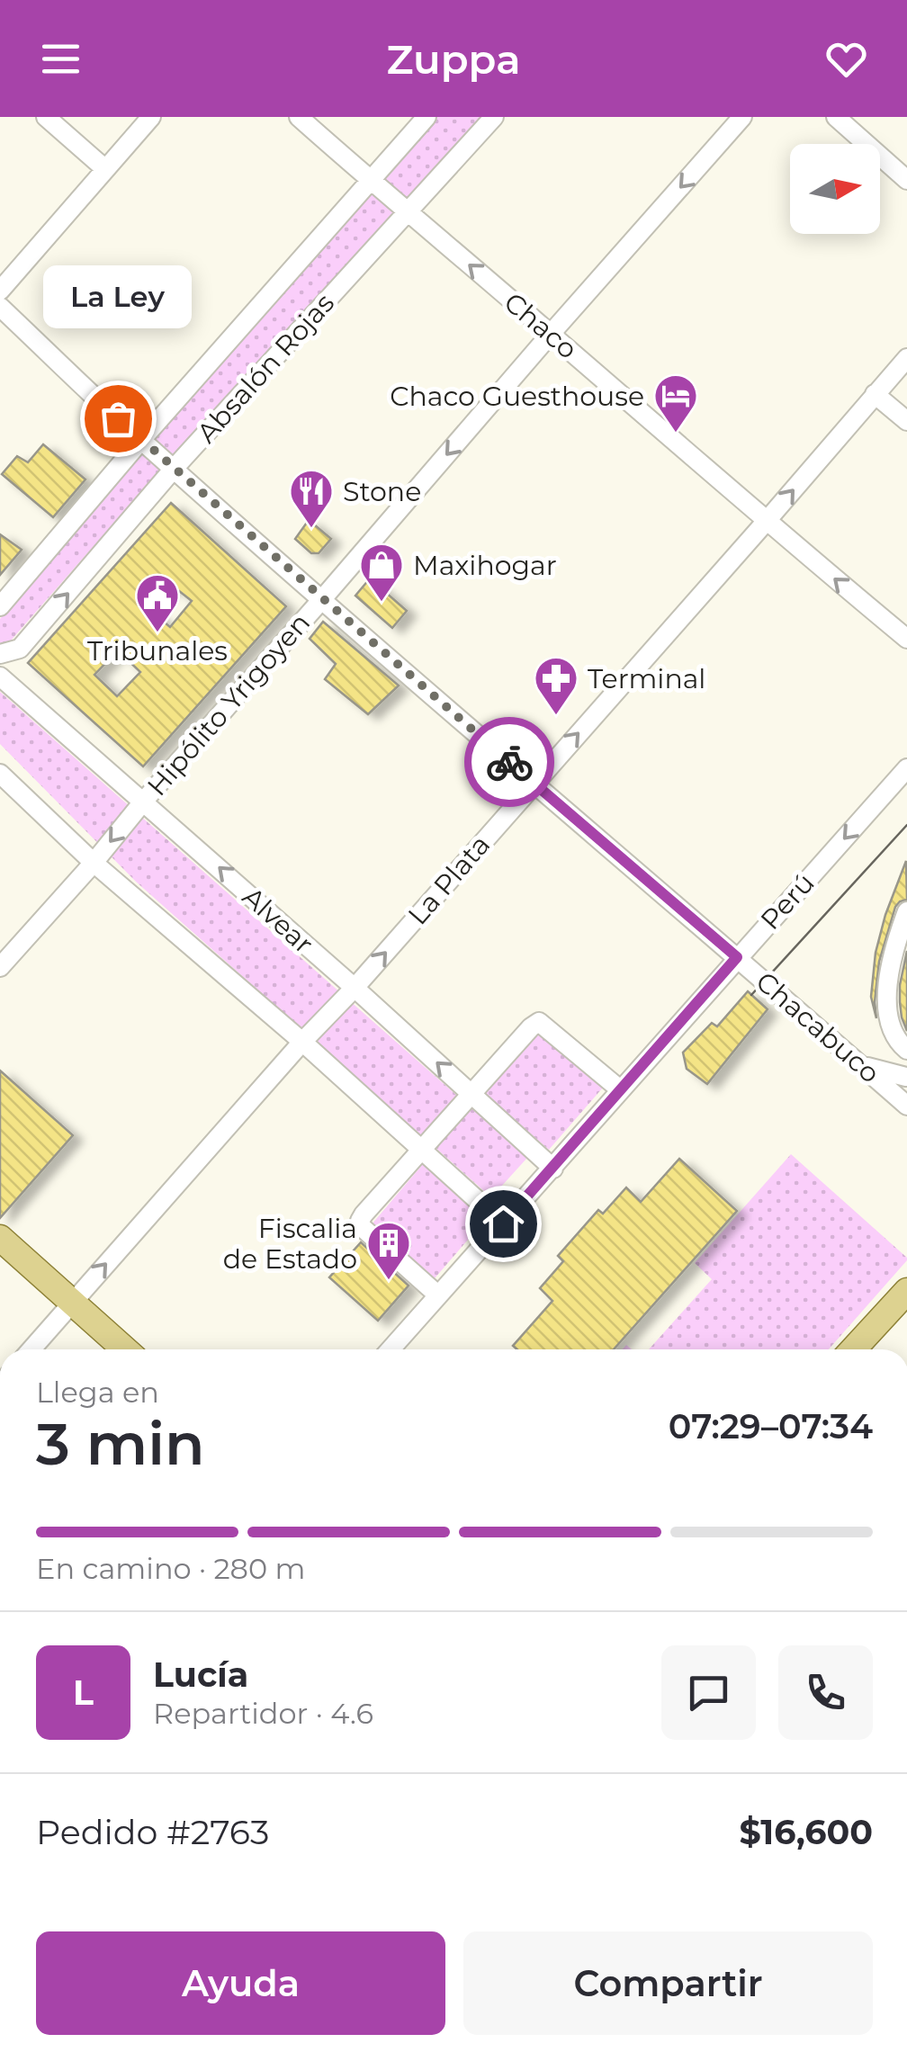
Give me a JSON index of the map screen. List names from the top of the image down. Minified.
{"streets":{"street":["Chaco","Absalón Rojas","Hipólito Yrigoyen","La Plata","Perú","Alvear","Chacabuco"]},"crossings":[["Chaco","Absalón Rojas"],["Chaco","Hipólito Yrigoyen"],["Chaco","La Plata"],["Absalón Rojas","Chacabuco"],["Hipólito Yrigoyen","Alvear"],["Hipólito Yrigoyen","Chacabuco"],["La Plata","Alvear"],["La Plata","Chacabuco"],["Perú","Alvear"],["Perú","Chacabuco"]],"one_way":["Chaco","Hipólito Yrigoyen","La Plata"],"places":{"other":["La Ley"],"hotel":["Chaco Guesthouse"],"restaurant":["Stone"],"shop":["Maxihogar"],"public building":["Tribunales"],"pharmacy":["Terminal"],"building":["Fiscalia de Estado"]},"north":"right","page":{"header":"Zuppa","bubble":"La Ley","heading":["3 min","Llega en","07:29–07:34"],"panel":["Lucía","Repartidor · 4.6","Pedido #2763","$16,600"],"bar":"En camino · 280 m","round":"L","buttons":["Ayuda","Compartir"]}}
